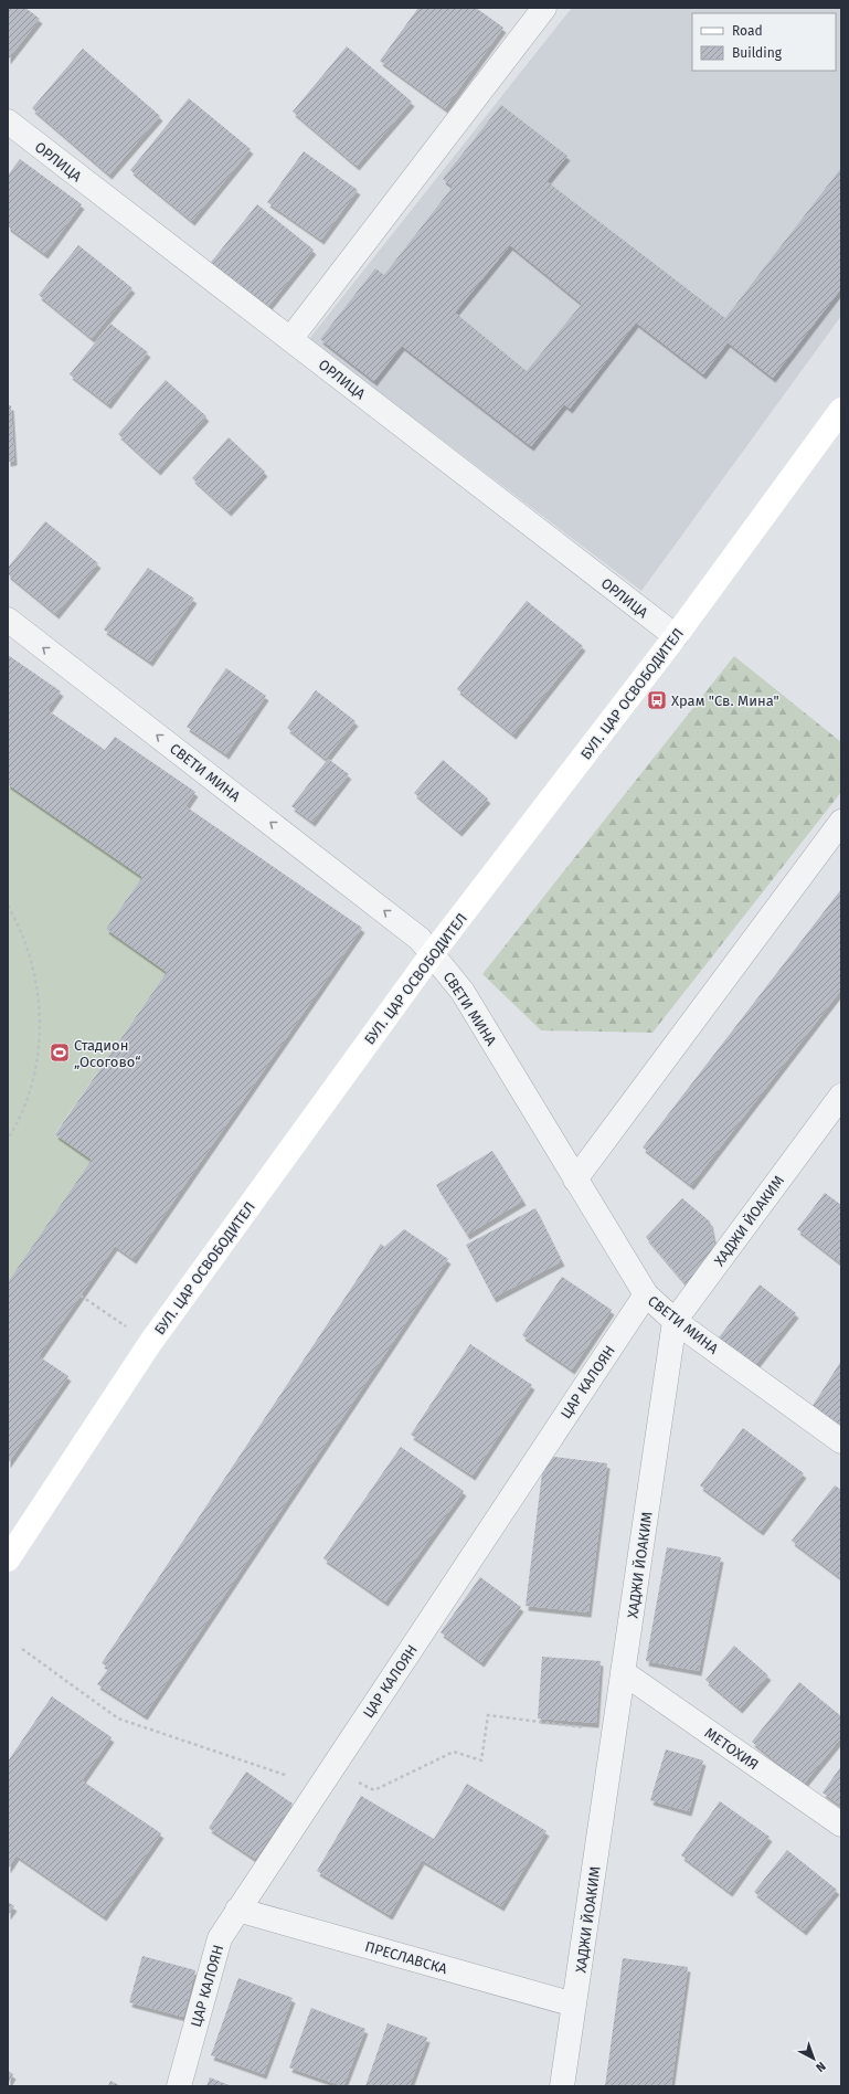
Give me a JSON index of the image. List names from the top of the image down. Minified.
{"streets":{"main road":["БУЛ. ЦАР ОСВОБОДИТЕЛ"],"street":["ОРЛИЦА","СВЕТИ МИНА","ХАДЖИ ЙОАКИМ","ЦАР КАЛОЯН","МЕТОХИЯ","ПРЕСЛАВСКА"]},"crossings":[["ОРЛИЦА","БУЛ. ЦАР ОСВОБОДИТЕЛ"],["БУЛ. ЦАР ОСВОБОДИТЕЛ","СВЕТИ МИНА"],["СВЕТИ МИНА","ХАДЖИ ЙОАКИМ"],["СВЕТИ МИНА","ЦАР КАЛОЯН"],["ХАДЖИ ЙОАКИМ","МЕТОХИЯ"],["ХАДЖИ ЙОАКИМ","ПРЕСЛАВСКА"],["ЦАР КАЛОЯН","ПРЕСЛАВСКА"]],"one_way":["СВЕТИ МИНА"],"places":{"bus stop":["Храм \"Св. Мина\""],"sports":["Стадион „Осогово“"]},"legend":["Road","Building"],"north":"bottom right"}
